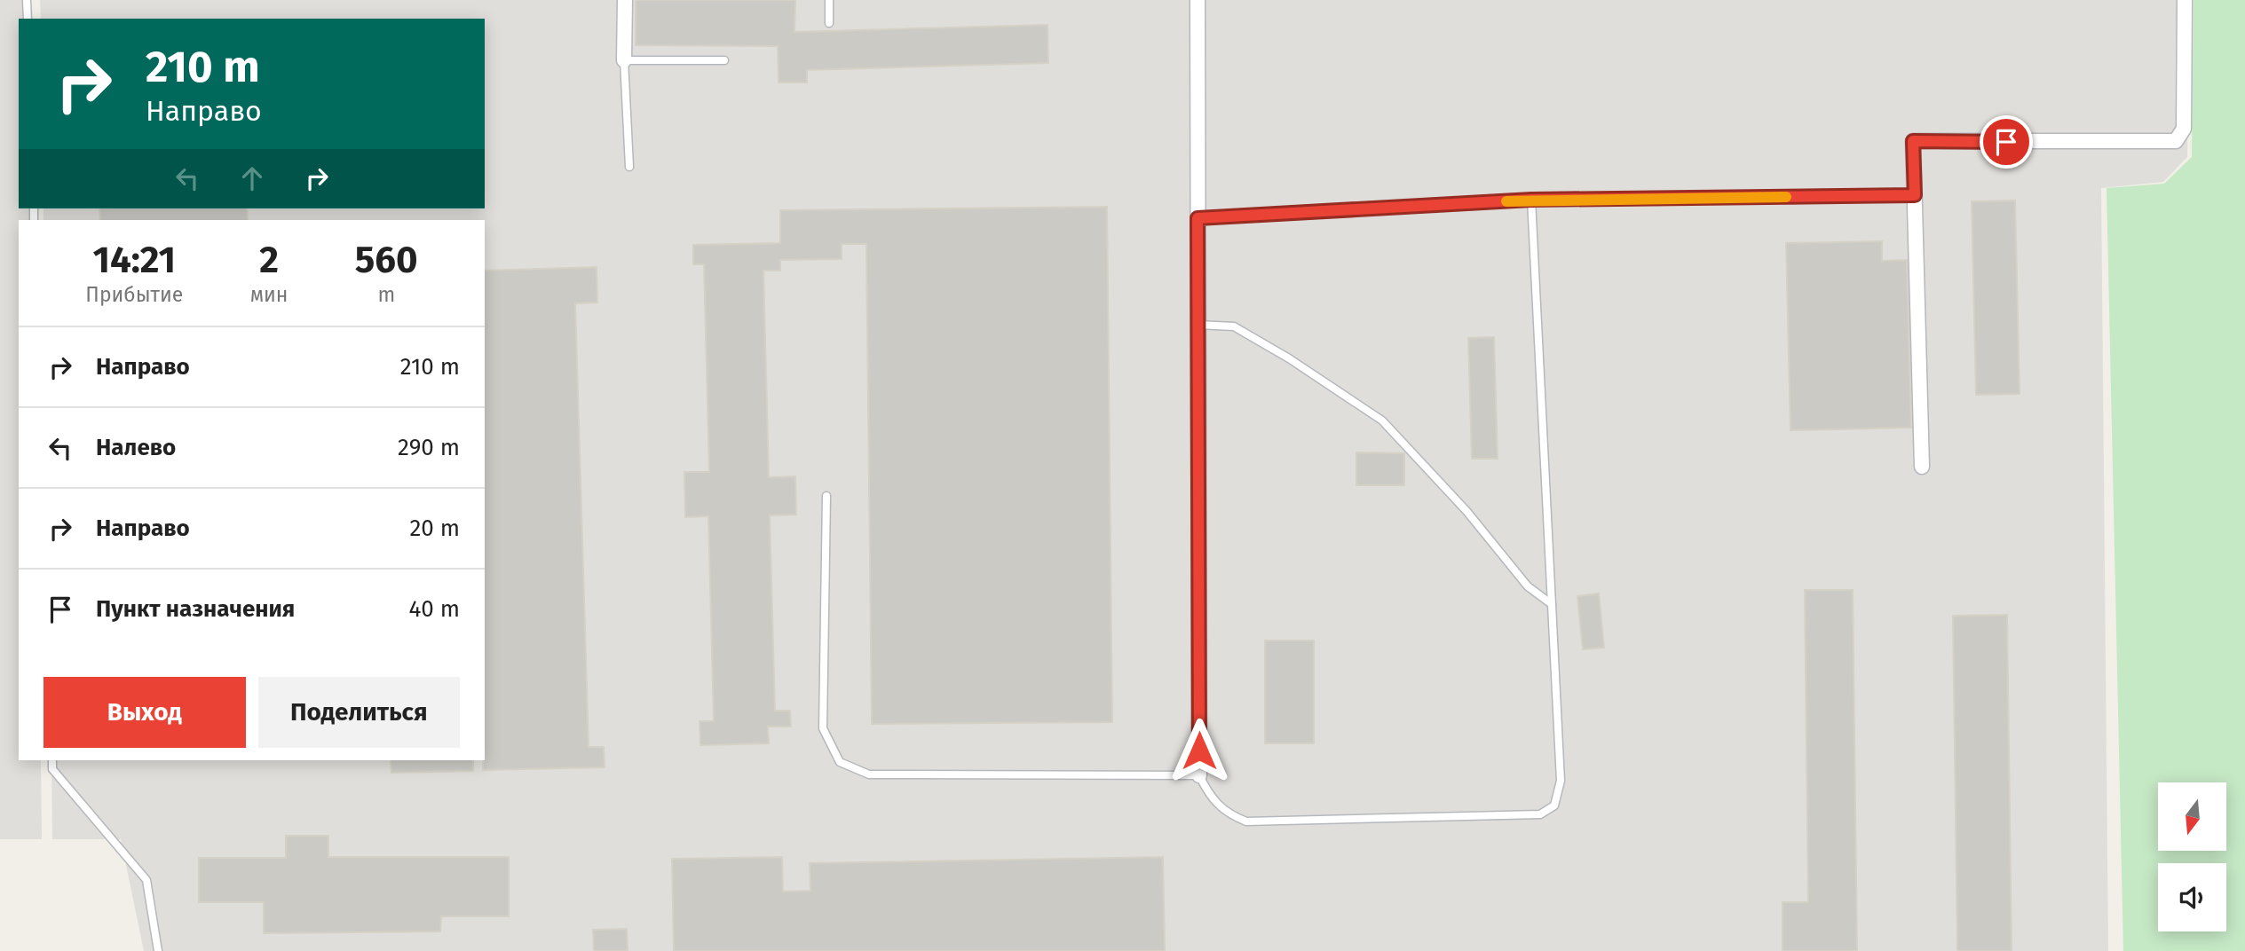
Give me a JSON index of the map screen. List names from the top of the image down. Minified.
{"north":"bottom","page":{"turn":["210 m","Направо"],"eta":["14:21","Прибытие","2","мин","560","m"],"list":[{"name":"Направо","value":"210 m"},{"name":"Налево","value":"290 m"},{"name":"Направо","value":"20 m"},{"name":"Пункт назначения","value":"40 m"}],"buttons":["Выход","Поделиться"]}}
